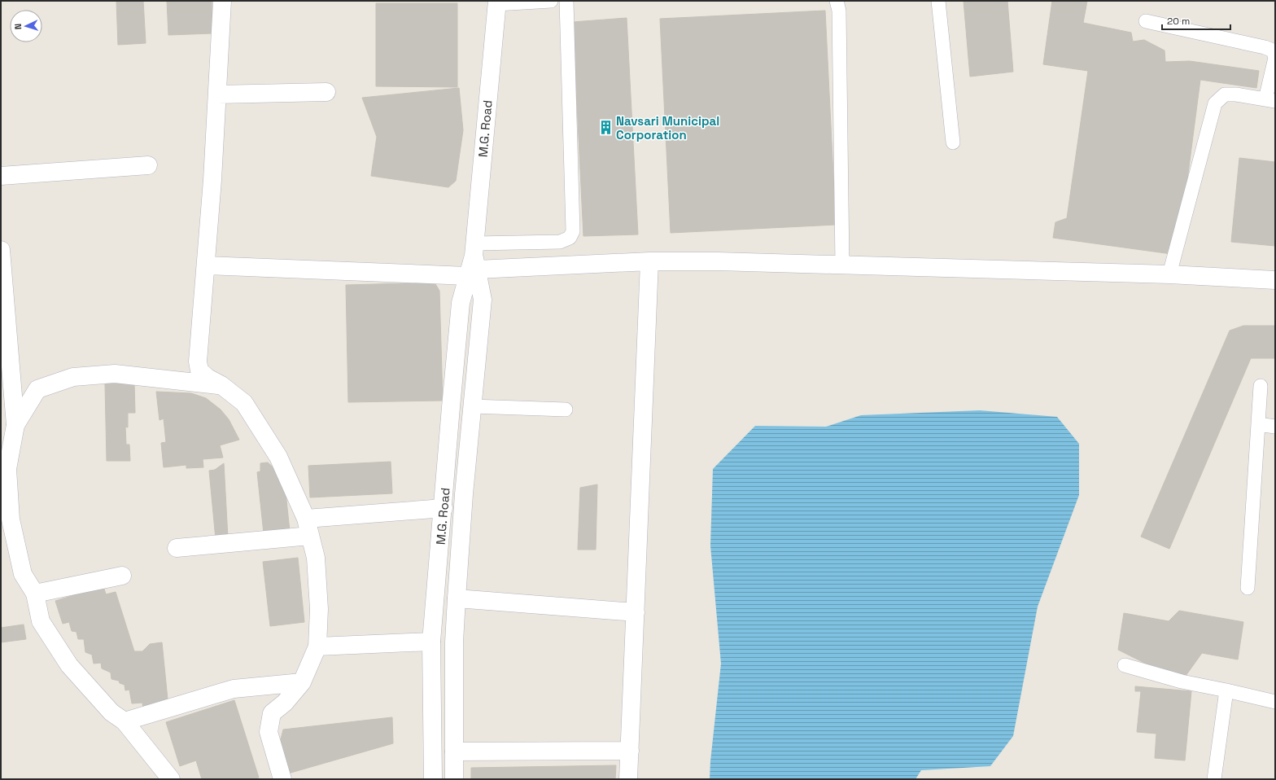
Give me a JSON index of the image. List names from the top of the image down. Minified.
{"streets":{"street":["M.G. Road"]},"places":{"building":["Navsari Municipal Corporation"]},"scale_bar":"20 m","north":"left"}
